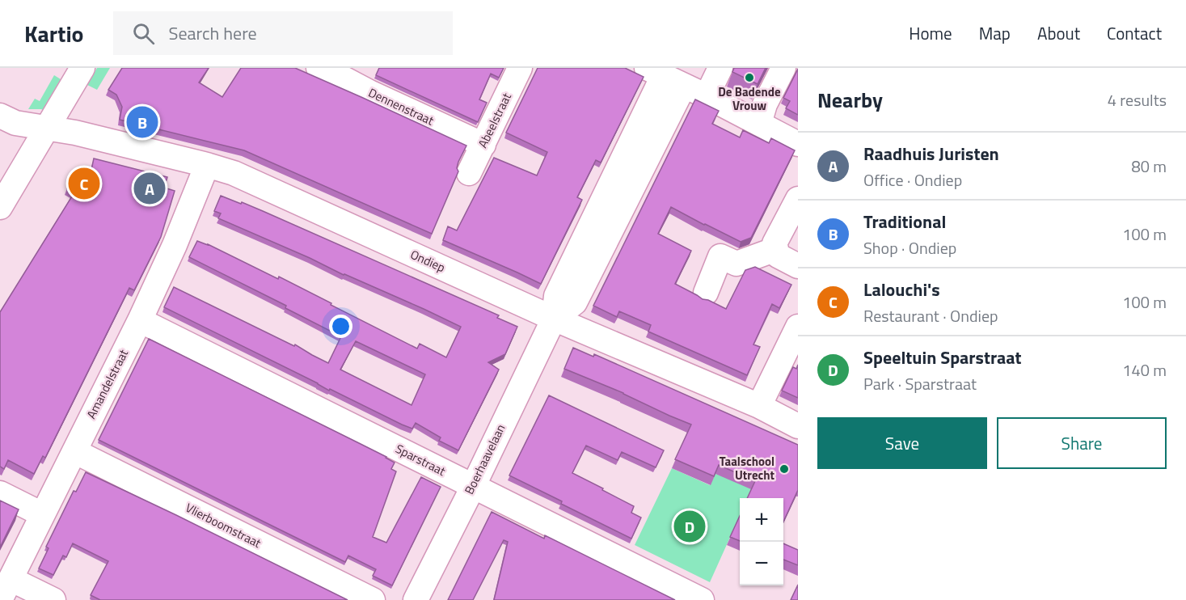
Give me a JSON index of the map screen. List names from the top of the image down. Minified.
{"streets":{"street":["Dennenstraat","Abeelstraat","Ondiep","Amandelstraat","Boerhaavelaan","Sparstraat","Vlierboomstraat"]},"crossings":[["Dennenstraat","Abeelstraat"],["Ondiep","Amandelstraat"],["Ondiep","Boerhaavelaan"],["Amandelstraat","Sparstraat"],["Amandelstraat","Vlierboomstraat"],["Boerhaavelaan","Sparstraat"]],"places":["De Badende Vrouw","Taalschool Utrecht"],"page":{"header":"Kartio","search":"Search here","nav":["Home","Map","About","Contact"],"heading":["Nearby","4 results"],"pins":["B","C","A","D"],"list":[{"mark":"A","name":"Raadhuis Juristen","note":"Office · Ondiep","value":"80 m"},{"mark":"B","name":"Traditional","note":"Shop · Ondiep","value":"100 m"},{"mark":"C","name":"Lalouchi's","note":"Restaurant · Ondiep","value":"100 m"},{"mark":"D","name":"Speeltuin Sparstraat","note":"Park · Sparstraat","value":"140 m"}],"buttons":["Save","Share"],"map_buttons":["+","−"]}}
